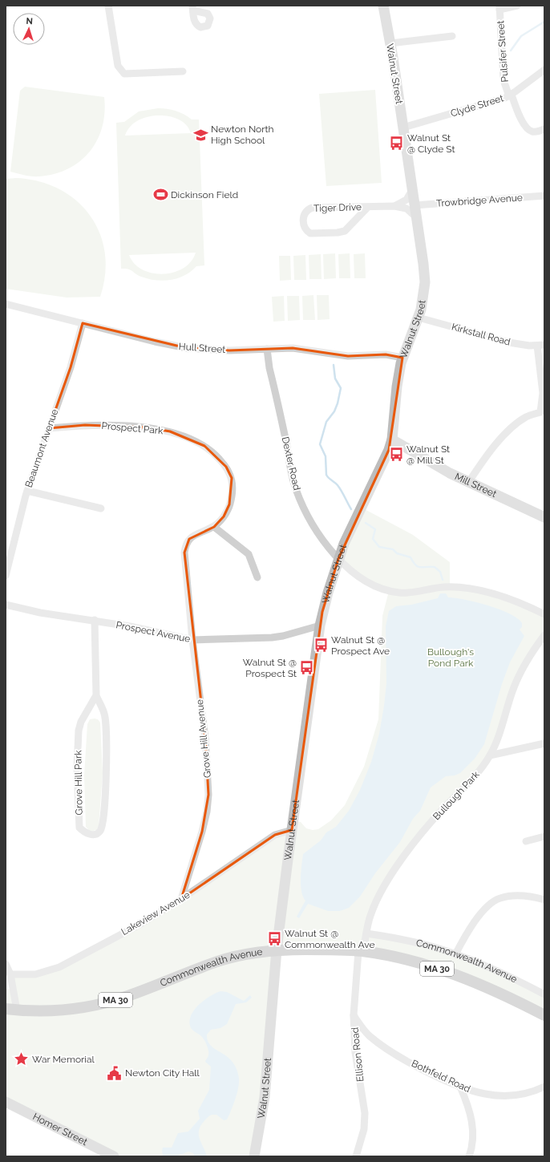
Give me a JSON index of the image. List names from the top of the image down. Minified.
{"streets":{"main road":["Walnut Street","Mill Street","Commonwealth Avenue","MA 30","Homer Street"],"street":["Pulsifer Street","Clyde Street","Trowbridge Avenue","Tiger Drive","Kirkstall Road","Hull Street","Prospect Park","Beaumont Avenue","Dexter Road","Prospect Avenue","Grove Hill Avenue","Grove Hill Park","Bullough Park","Lakeview Avenue","Ellison Road","Bothfeld Road"]},"crossings":[["Pulsifer Street","Clyde Street"],["Walnut Street","Clyde Street"],["Walnut Street","Trowbridge Avenue"],["Walnut Street","Tiger Drive"],["Walnut Street","Kirkstall Road"],["Walnut Street","Hull Street"],["Walnut Street","Dexter Road"],["Walnut Street","Mill Street"],["Walnut Street","Prospect Avenue"],["Walnut Street","Lakeview Avenue"],["Walnut Street","Commonwealth Avenue"],["Hull Street","Beaumont Avenue"],["Hull Street","Dexter Road"],["Prospect Park","Beaumont Avenue"],["Prospect Park","Grove Hill Avenue"],["Prospect Avenue","Grove Hill Avenue"],["Prospect Avenue","Grove Hill Park"],["Grove Hill Avenue","Lakeview Avenue"],["Bullough Park","Commonwealth Avenue"],["Bullough Park","Ellison Road"],["Commonwealth Avenue","Ellison Road"],["Ellison Road","Bothfeld Road"]],"parks":["Bullough's Pond Park"],"places":{"school or university":["Newton North High School"],"bus stop":["Walnut St @ Clyde St","Walnut St @ Mill St","Walnut St @ Prospect Ave","Walnut St @ Prospect St","Walnut St @ Commonwealth Ave"],"sports":["Dickinson Field"],"place":["War Memorial"],"public building":["Newton City Hall"]},"north":"top"}
